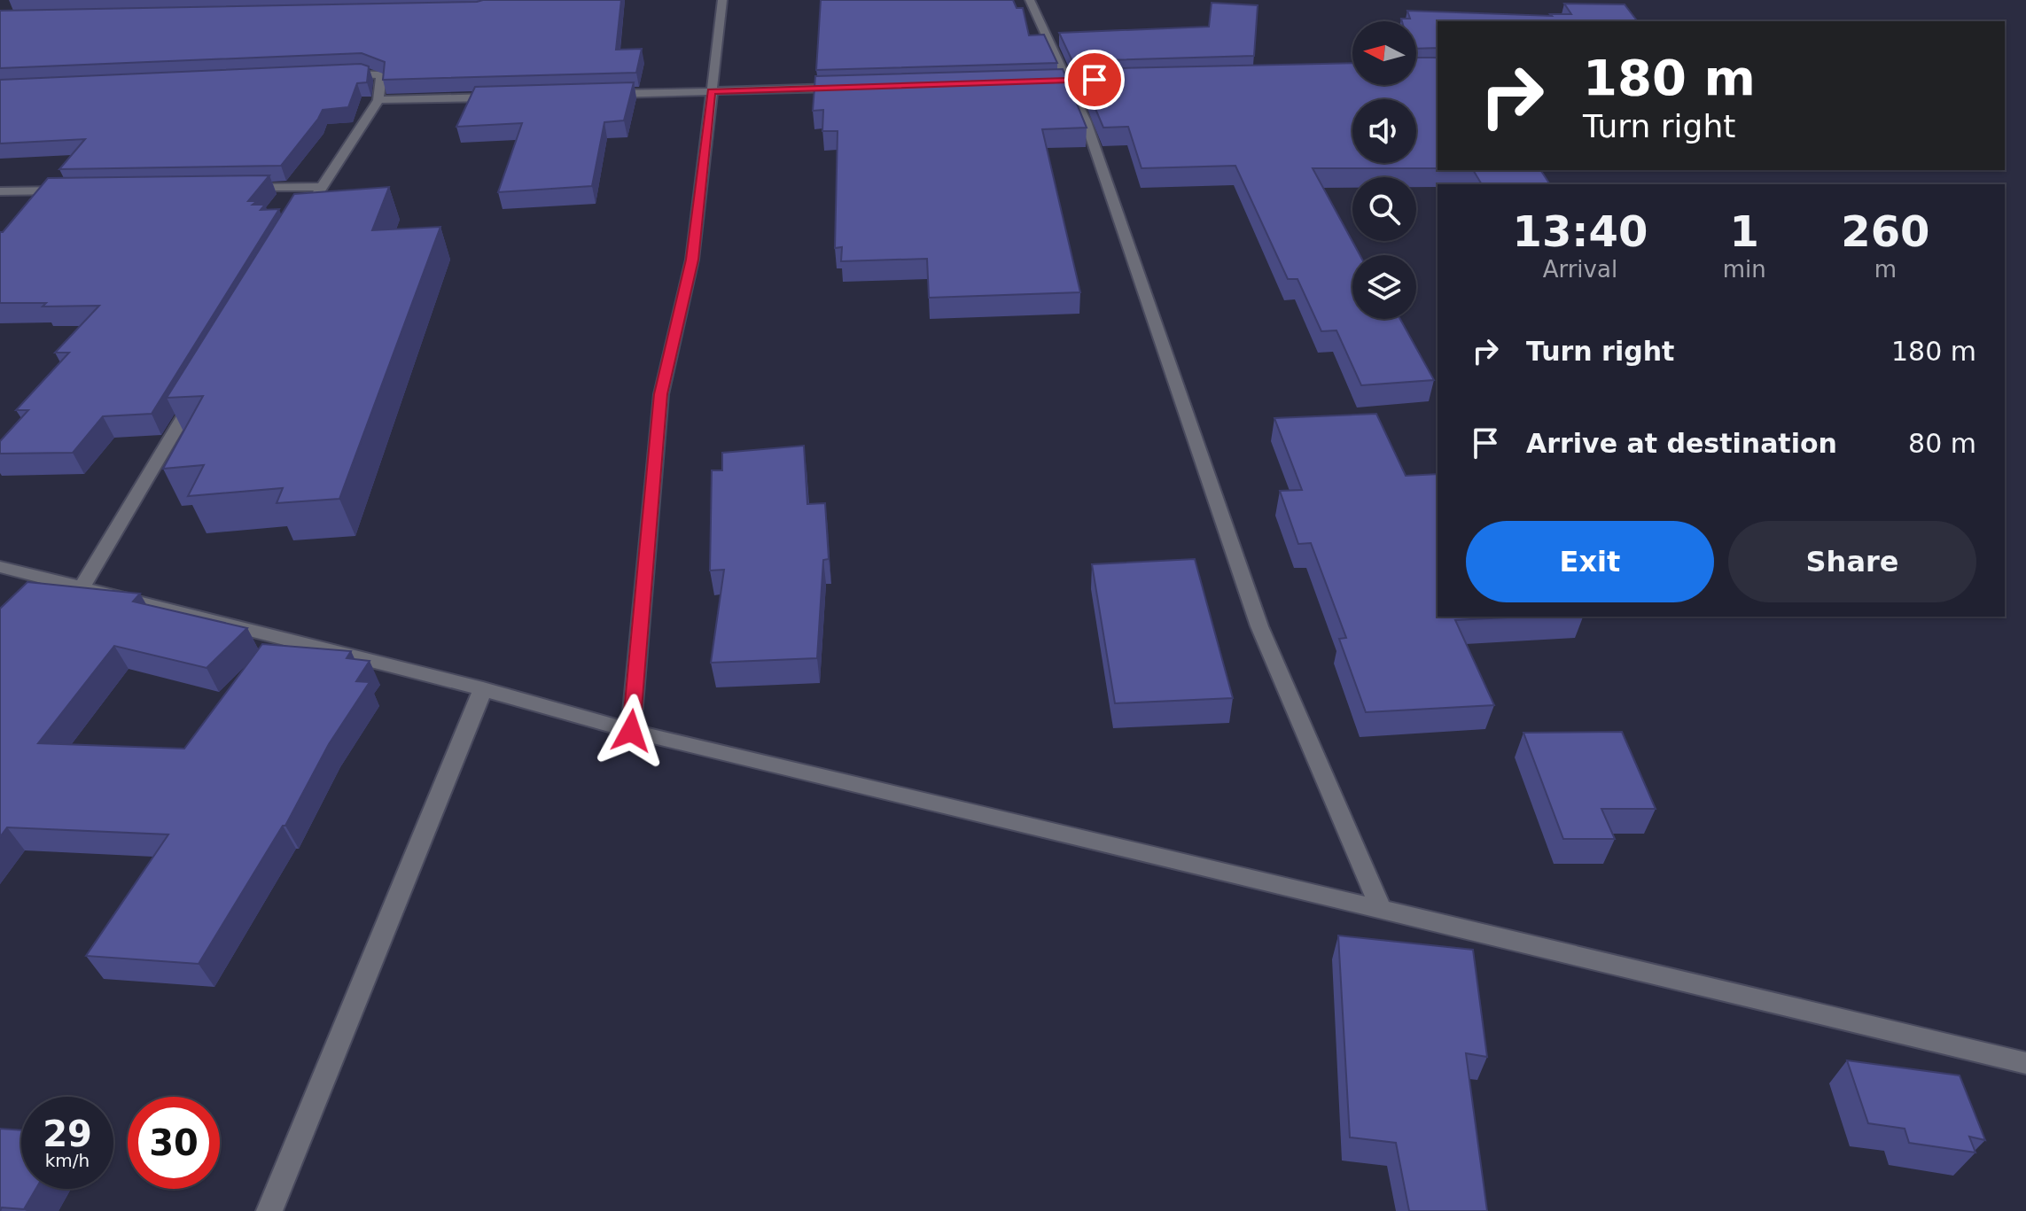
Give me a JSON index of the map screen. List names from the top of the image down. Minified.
{"north":"left","page":{"turn":["180 m","Turn right"],"eta":["13:40","Arrival","1","min","260","m"],"list":[{"name":"Turn right","value":"180 m"},{"name":"Arrive at destination","value":"80 m"}],"buttons":["Exit","Share"],"speed":"29 km/h","limit":"30"}}
